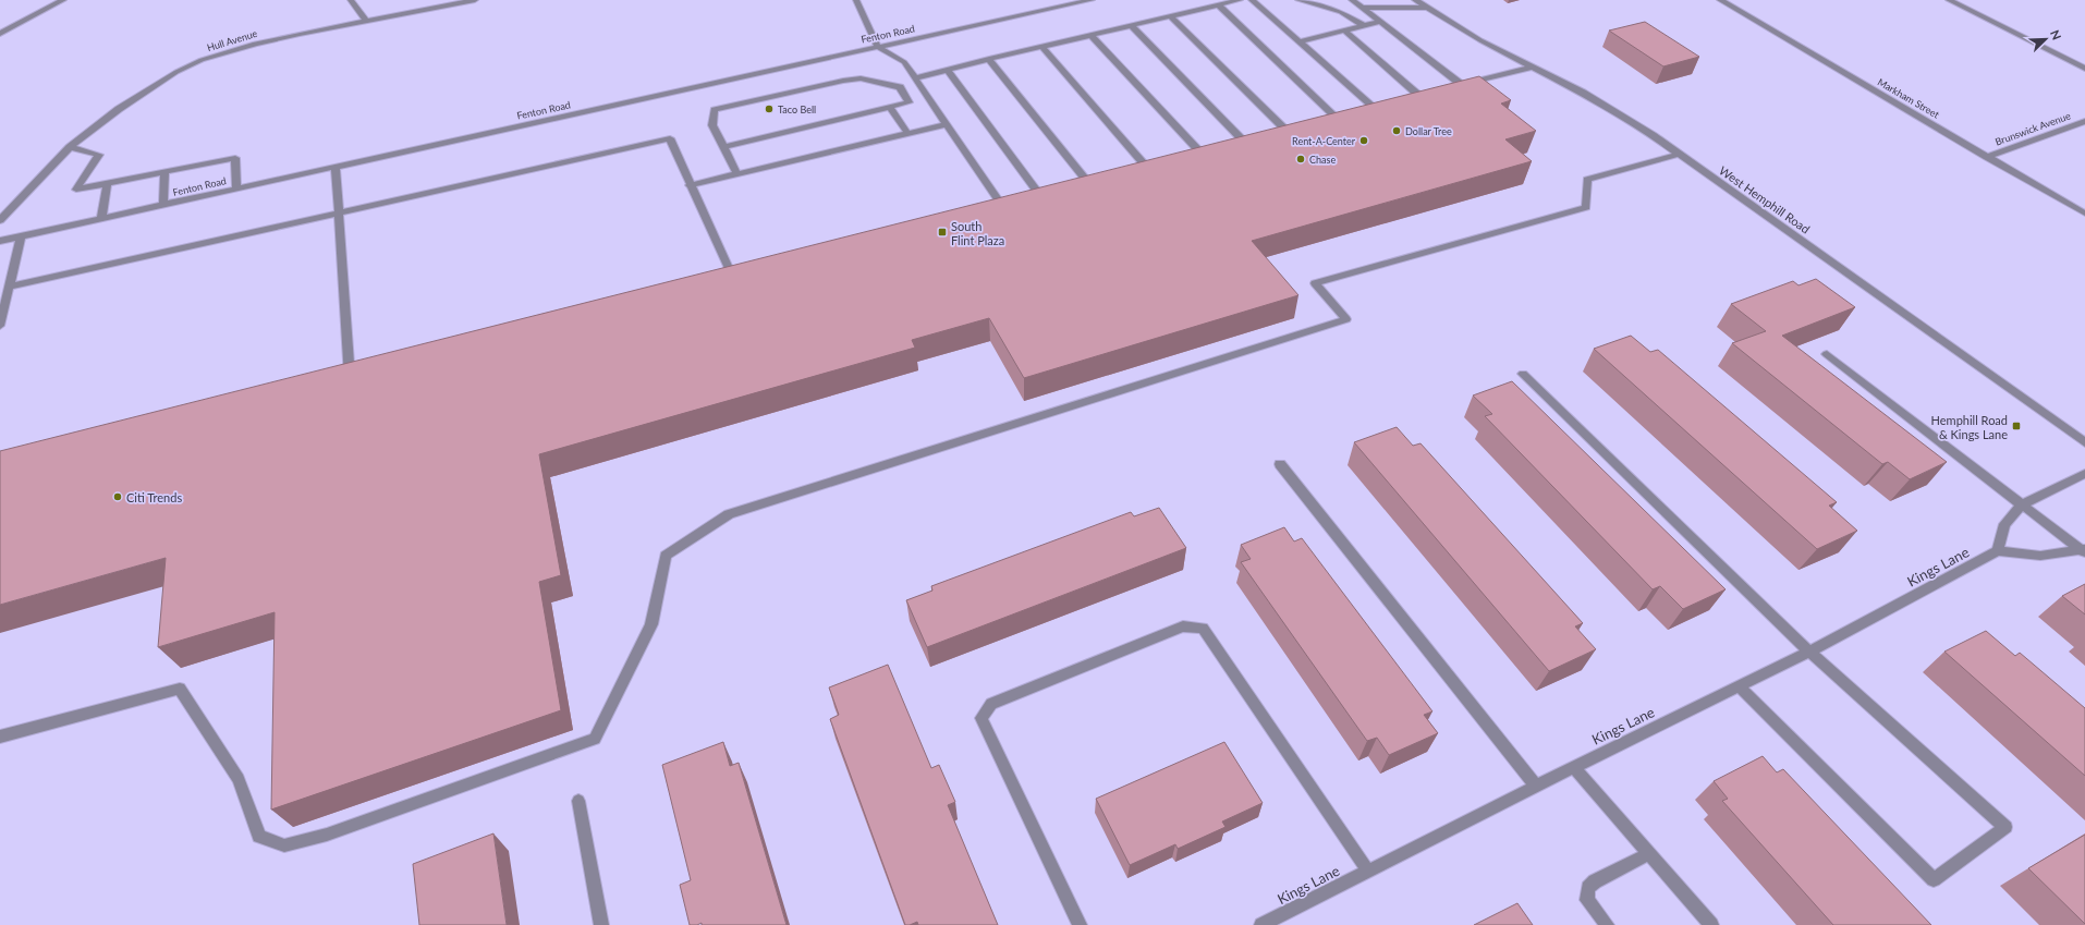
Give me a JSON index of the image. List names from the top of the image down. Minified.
{"streets":{"street":["Fenton Road","Hull Avenue","Markham Street","Brunswick Avenue","West Hemphill Road","Kings Lane"]},"crossings":[["Markham Street","Brunswick Avenue"]],"places":{"other":["Taco Bell","Dollar Tree","Rent-A-Center","Chase","Citi Trends"],"transit":["South Flint Plaza","Hemphill Road & Kings Lane"]},"north":"top right"}
